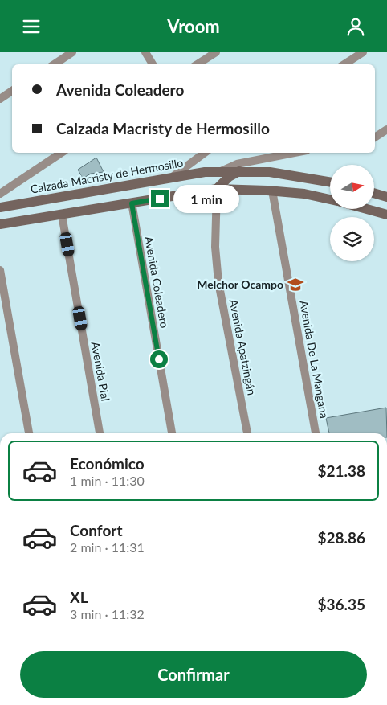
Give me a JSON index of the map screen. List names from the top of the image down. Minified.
{"streets":{"main road":["Calzada Macristy de Hermosillo"],"street":["Avenida Coleadero","Avenida Apatzingán","Avenida De La Mangana","Avenida Pial"]},"places":{"school or university":["Melchor Ocampo"]},"north":"right","page":{"header":"Vroom","banner":["Avenida Coleadero","Calzada Macristy de Hermosillo"],"bubble":"1 min","list":[{"name":"Económico","note":"1 min · 11:30","value":"$21.38"},{"name":"Confort","note":"2 min · 11:31","value":"$28.86"},{"name":"XL","note":"3 min · 11:32","value":"$36.35"}],"buttons":"Confirmar"}}
